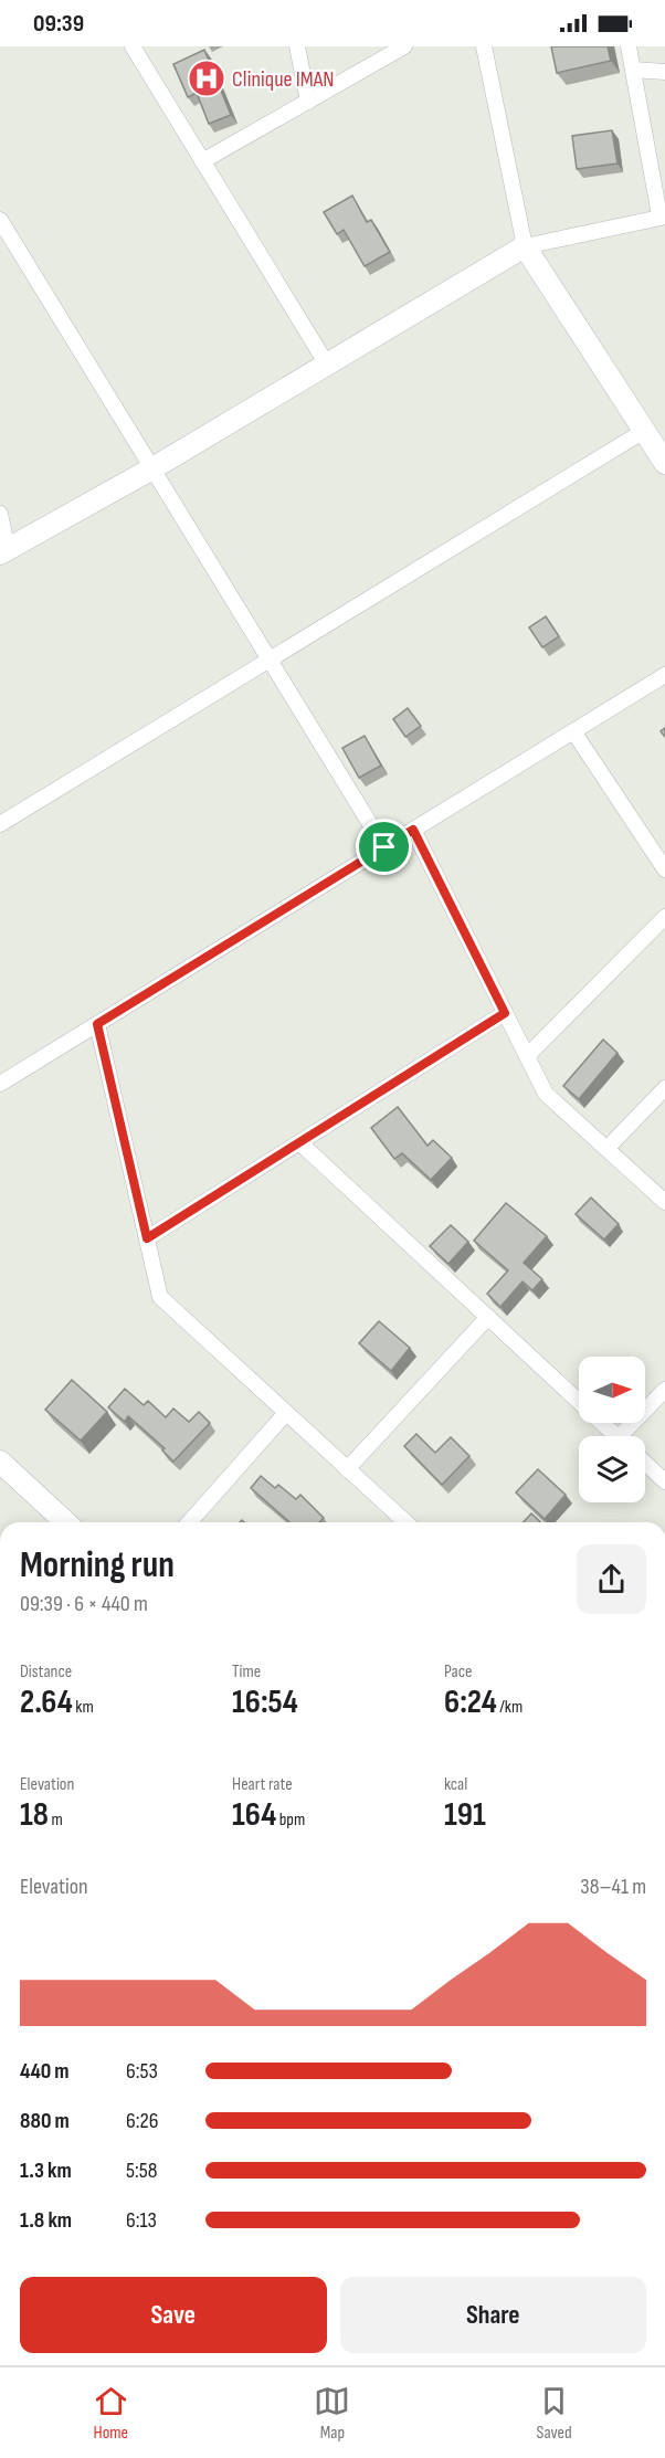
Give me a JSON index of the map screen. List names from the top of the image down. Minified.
{"places":{"hospital":["Clinique IMAN"]},"north":"right","page":{"status":"09:39","heading":["Morning run","09:39 · 6 × 440 m"],"stats":[["Distance","2.64 km"],["Time","16:54"],["Pace","6:24 /km"],["Elevation","18 m"],["Heart rate","164 bpm"],["kcal","191"]],"chart":["Elevation","38–41 m"],"list":[{"name":"440 m","note":"6:53"},{"name":"880 m","note":"6:26"},{"name":"1.3 km","note":"5:58"},{"name":"1.8 km","note":"6:13"}],"buttons":["Save","Share"],"tabs":["Home","Map","Saved"]}}
